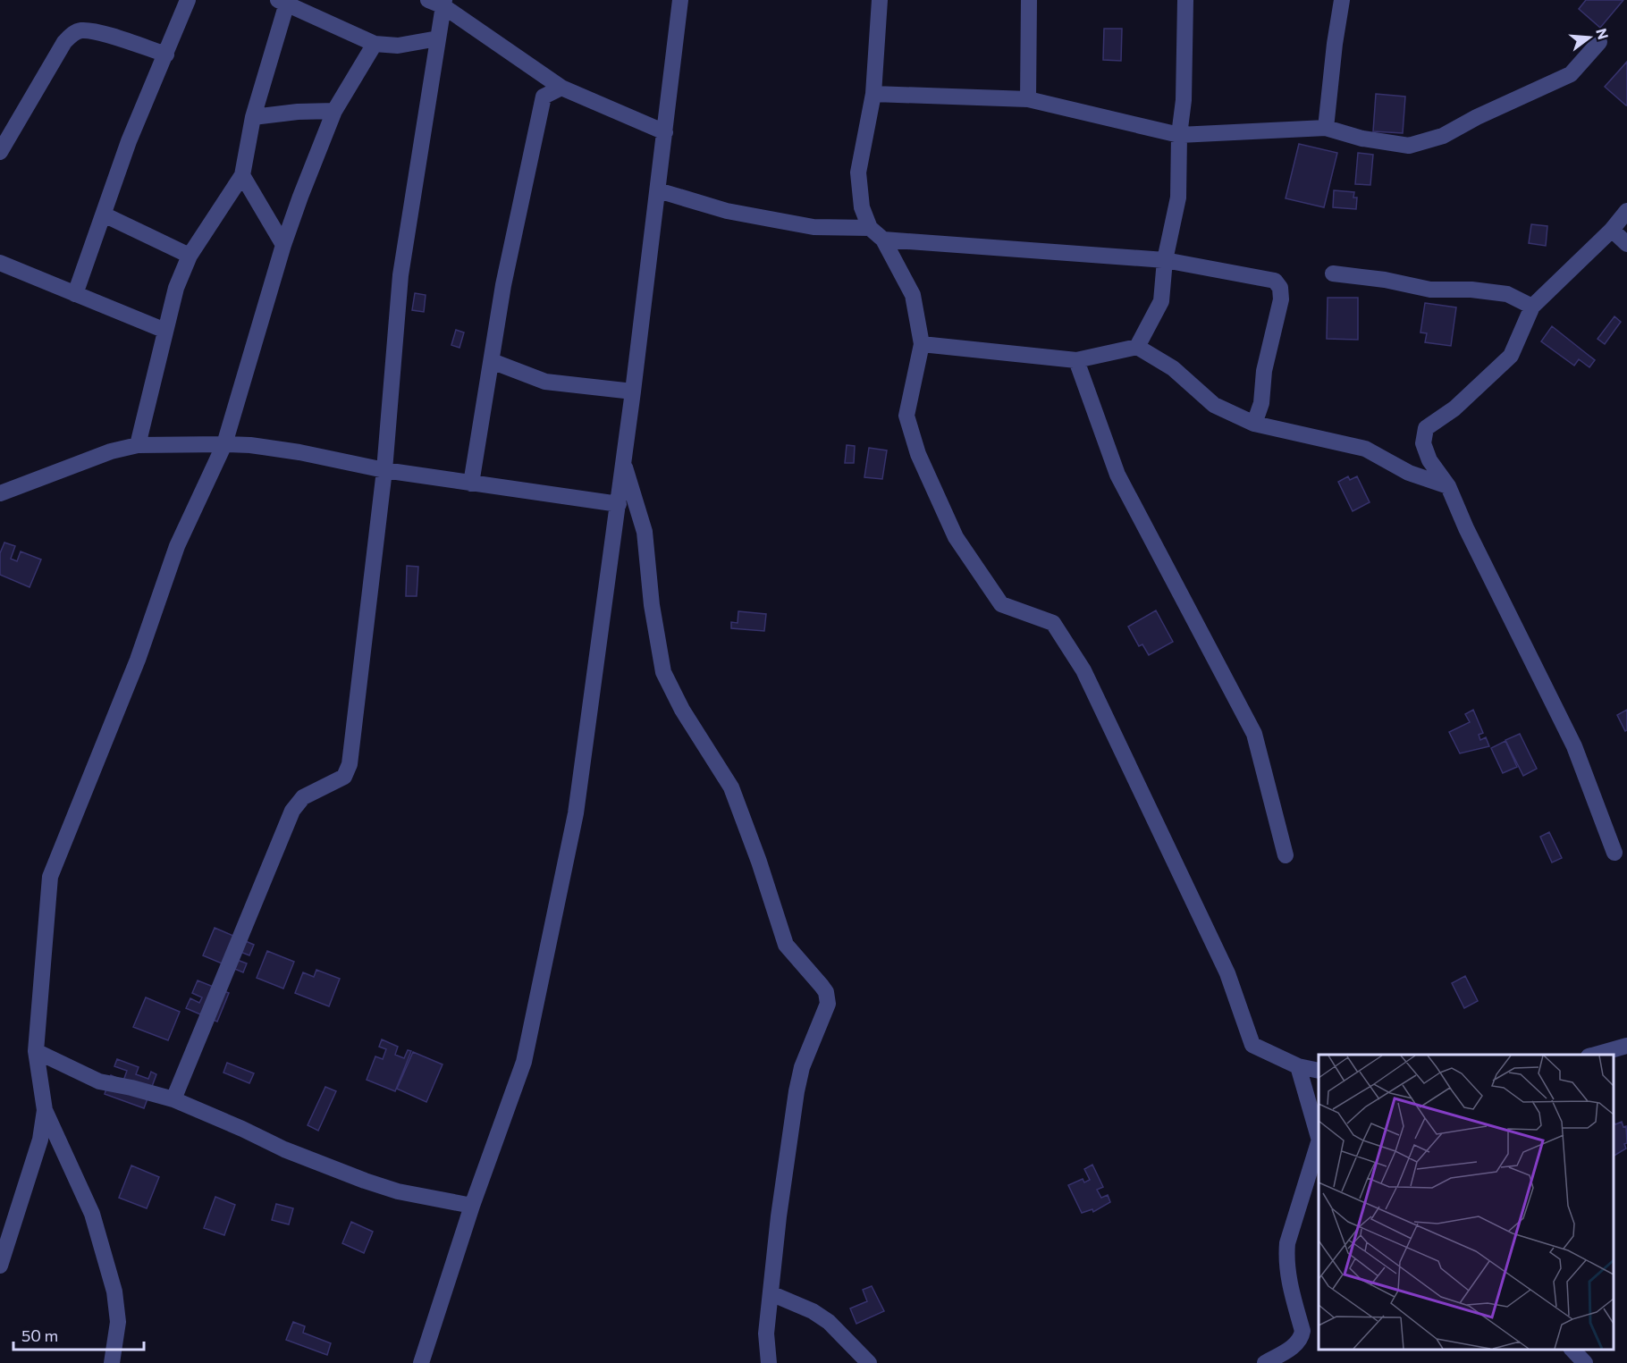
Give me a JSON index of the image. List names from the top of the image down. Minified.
{"scale_bar":"50 m","north":"right"}
